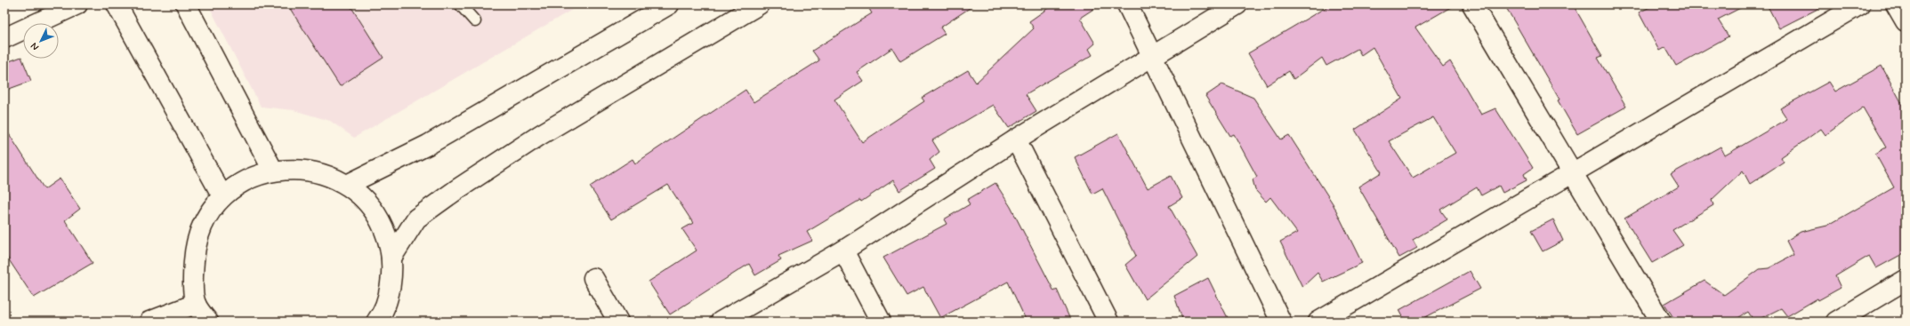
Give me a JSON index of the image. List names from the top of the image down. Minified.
{"north":"bottom left"}
